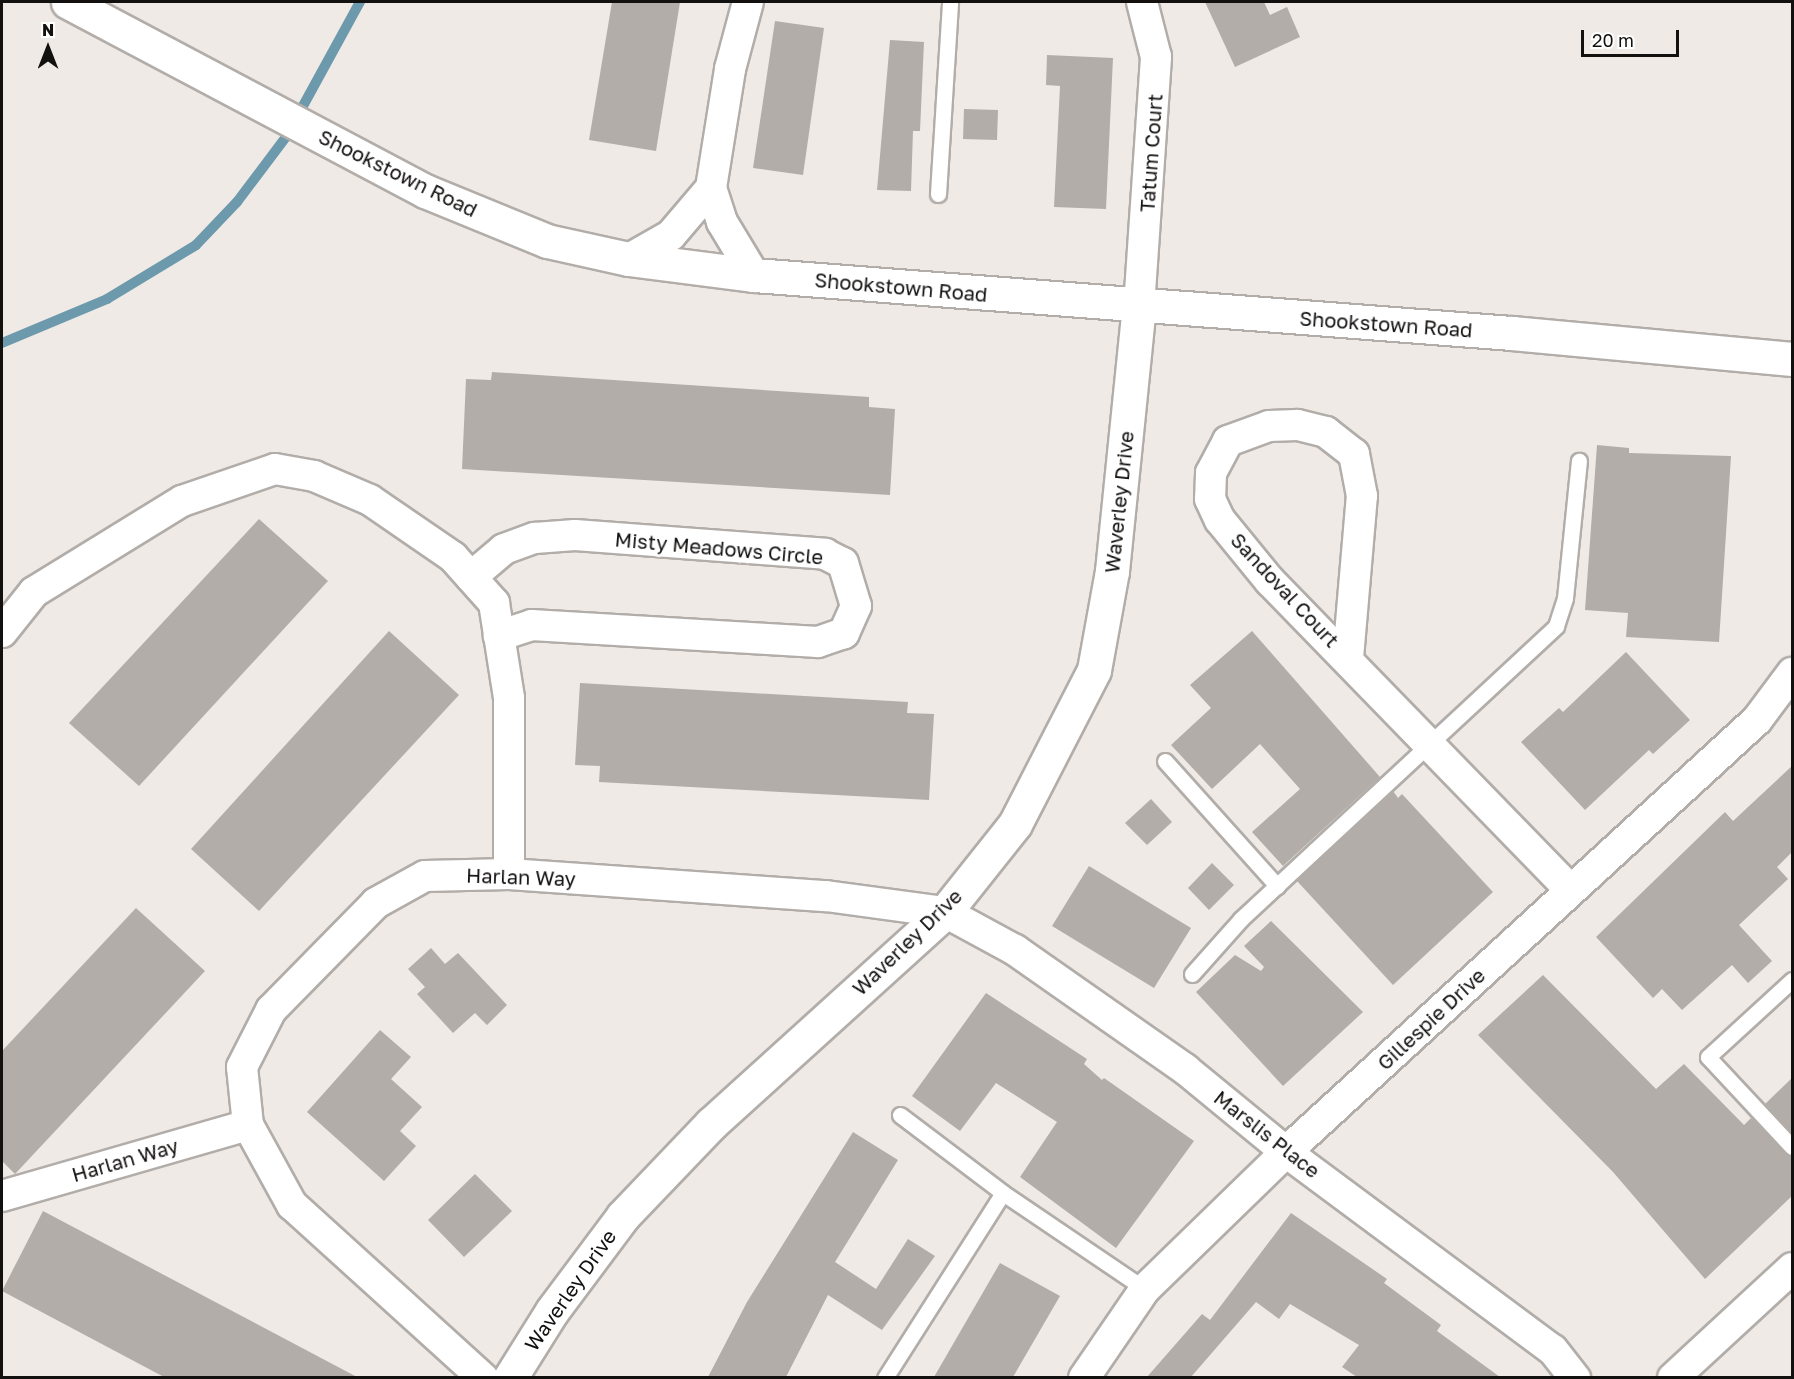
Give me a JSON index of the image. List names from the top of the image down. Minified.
{"streets":{"street":["Tatum Court","Shookstown Road","Waverley Drive","Misty Meadows Circle","Sandoval Court","Harlan Way","Gillespie Drive","Marslis Place"]},"crossings":[["Tatum Court","Shookstown Road"],["Tatum Court","Waverley Drive"],["Shookstown Road","Waverley Drive"],["Waverley Drive","Harlan Way"],["Waverley Drive","Marslis Place"],["Sandoval Court","Gillespie Drive"],["Harlan Way","Marslis Place"],["Gillespie Drive","Marslis Place"]],"scale_bar":"20 m","north":"top"}
